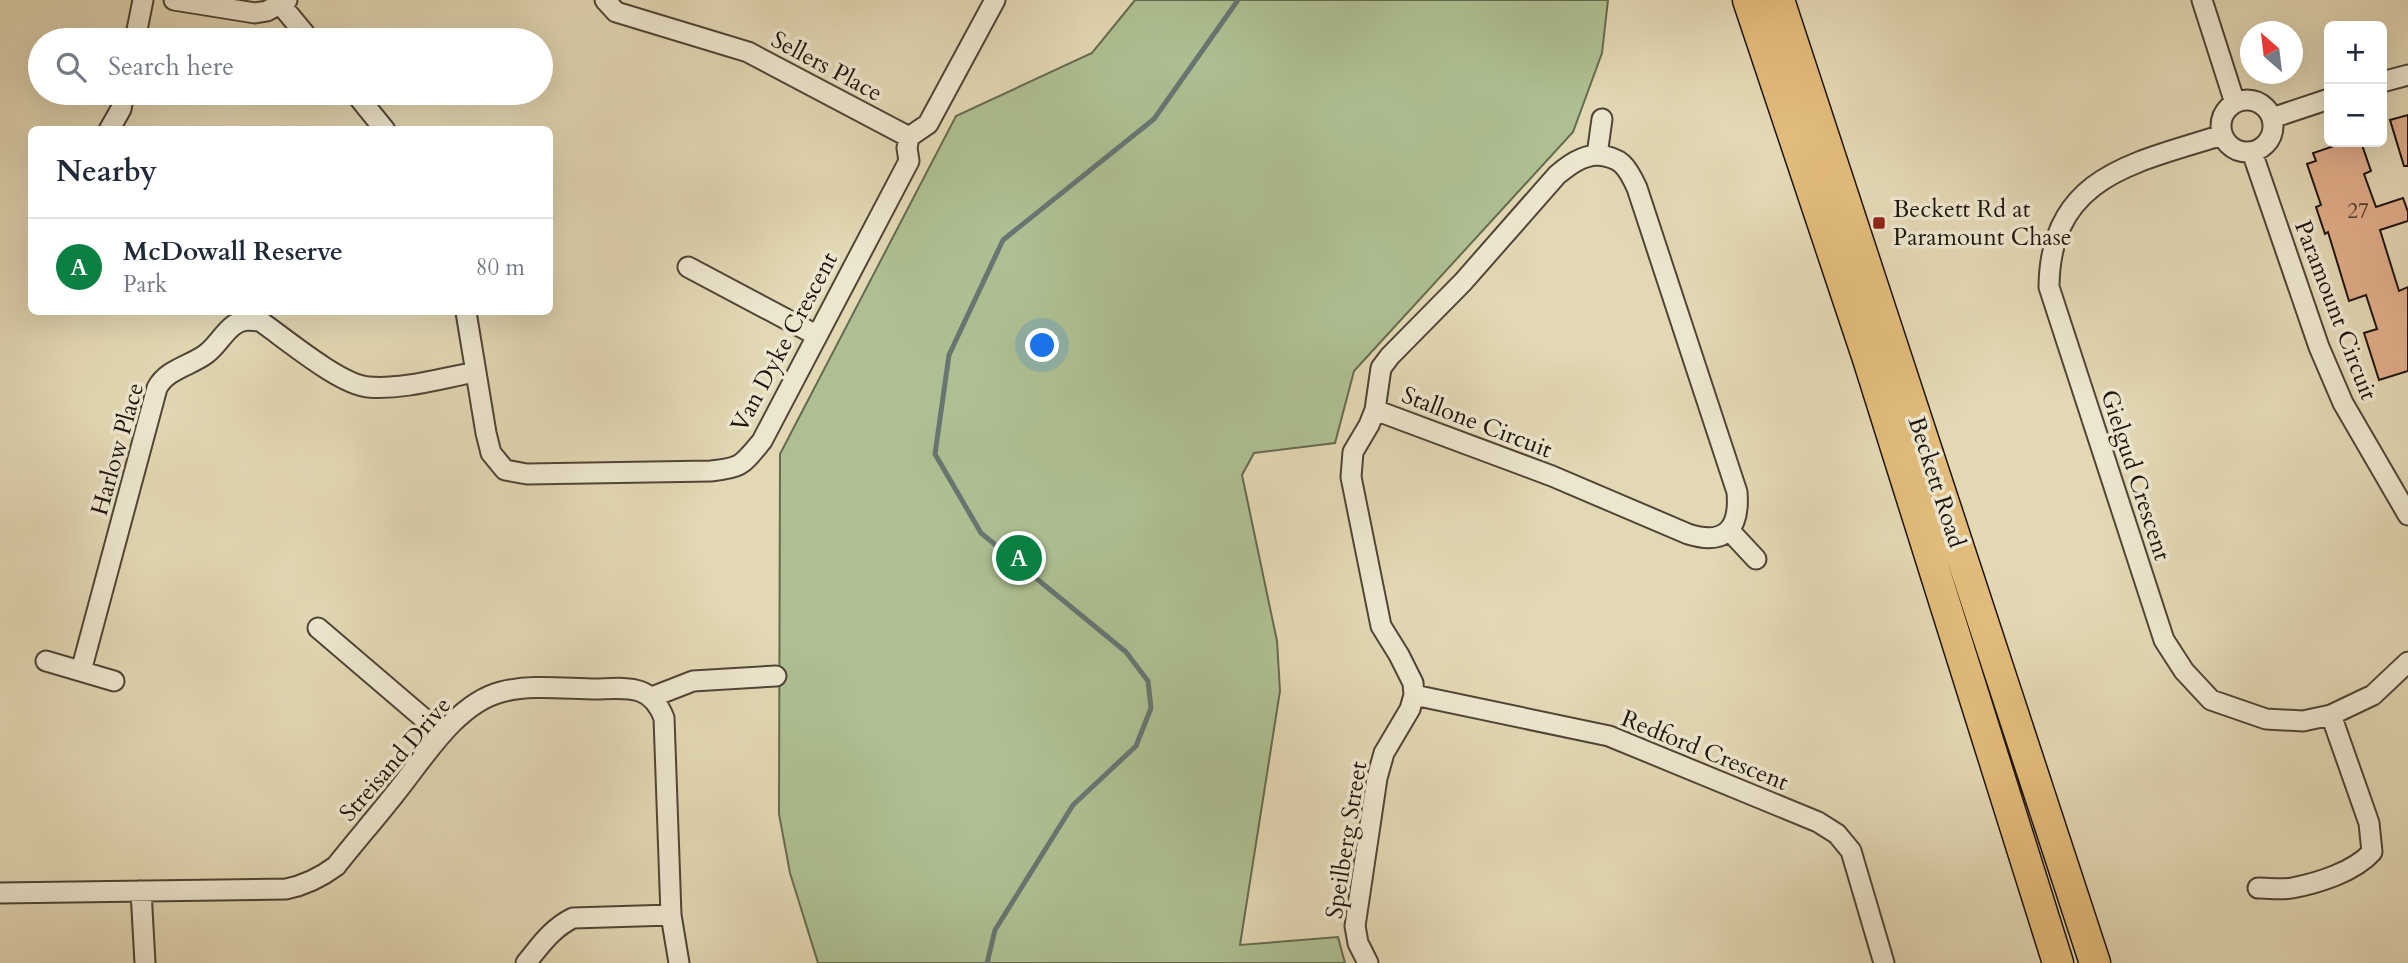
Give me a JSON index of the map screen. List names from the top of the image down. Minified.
{"streets":{"main road":["Beckett Road"],"street":["Sellers Place","Paramount Circuit","Van Dyke Crescent","Stallone Circuit","Harlow Place","Gielgud Crescent","Redford Crescent","Streisand Drive","Speilberg Street"]},"crossings":[["Sellers Place","Van Dyke Crescent"],["Paramount Circuit","Gielgud Crescent"],["Van Dyke Crescent","Harlow Place"],["Redford Crescent","Speilberg Street"]],"places":{"transit":["Beckett Rd at Paramount Chase"]},"house_numbers":["27"],"north":"top left","page":{"map_buttons":["+","−"],"search":"Search here","heading":"Nearby","list":[{"mark":"A","name":"McDowall Reserve","note":"Park","value":"80 m"}],"pins":"A"}}
